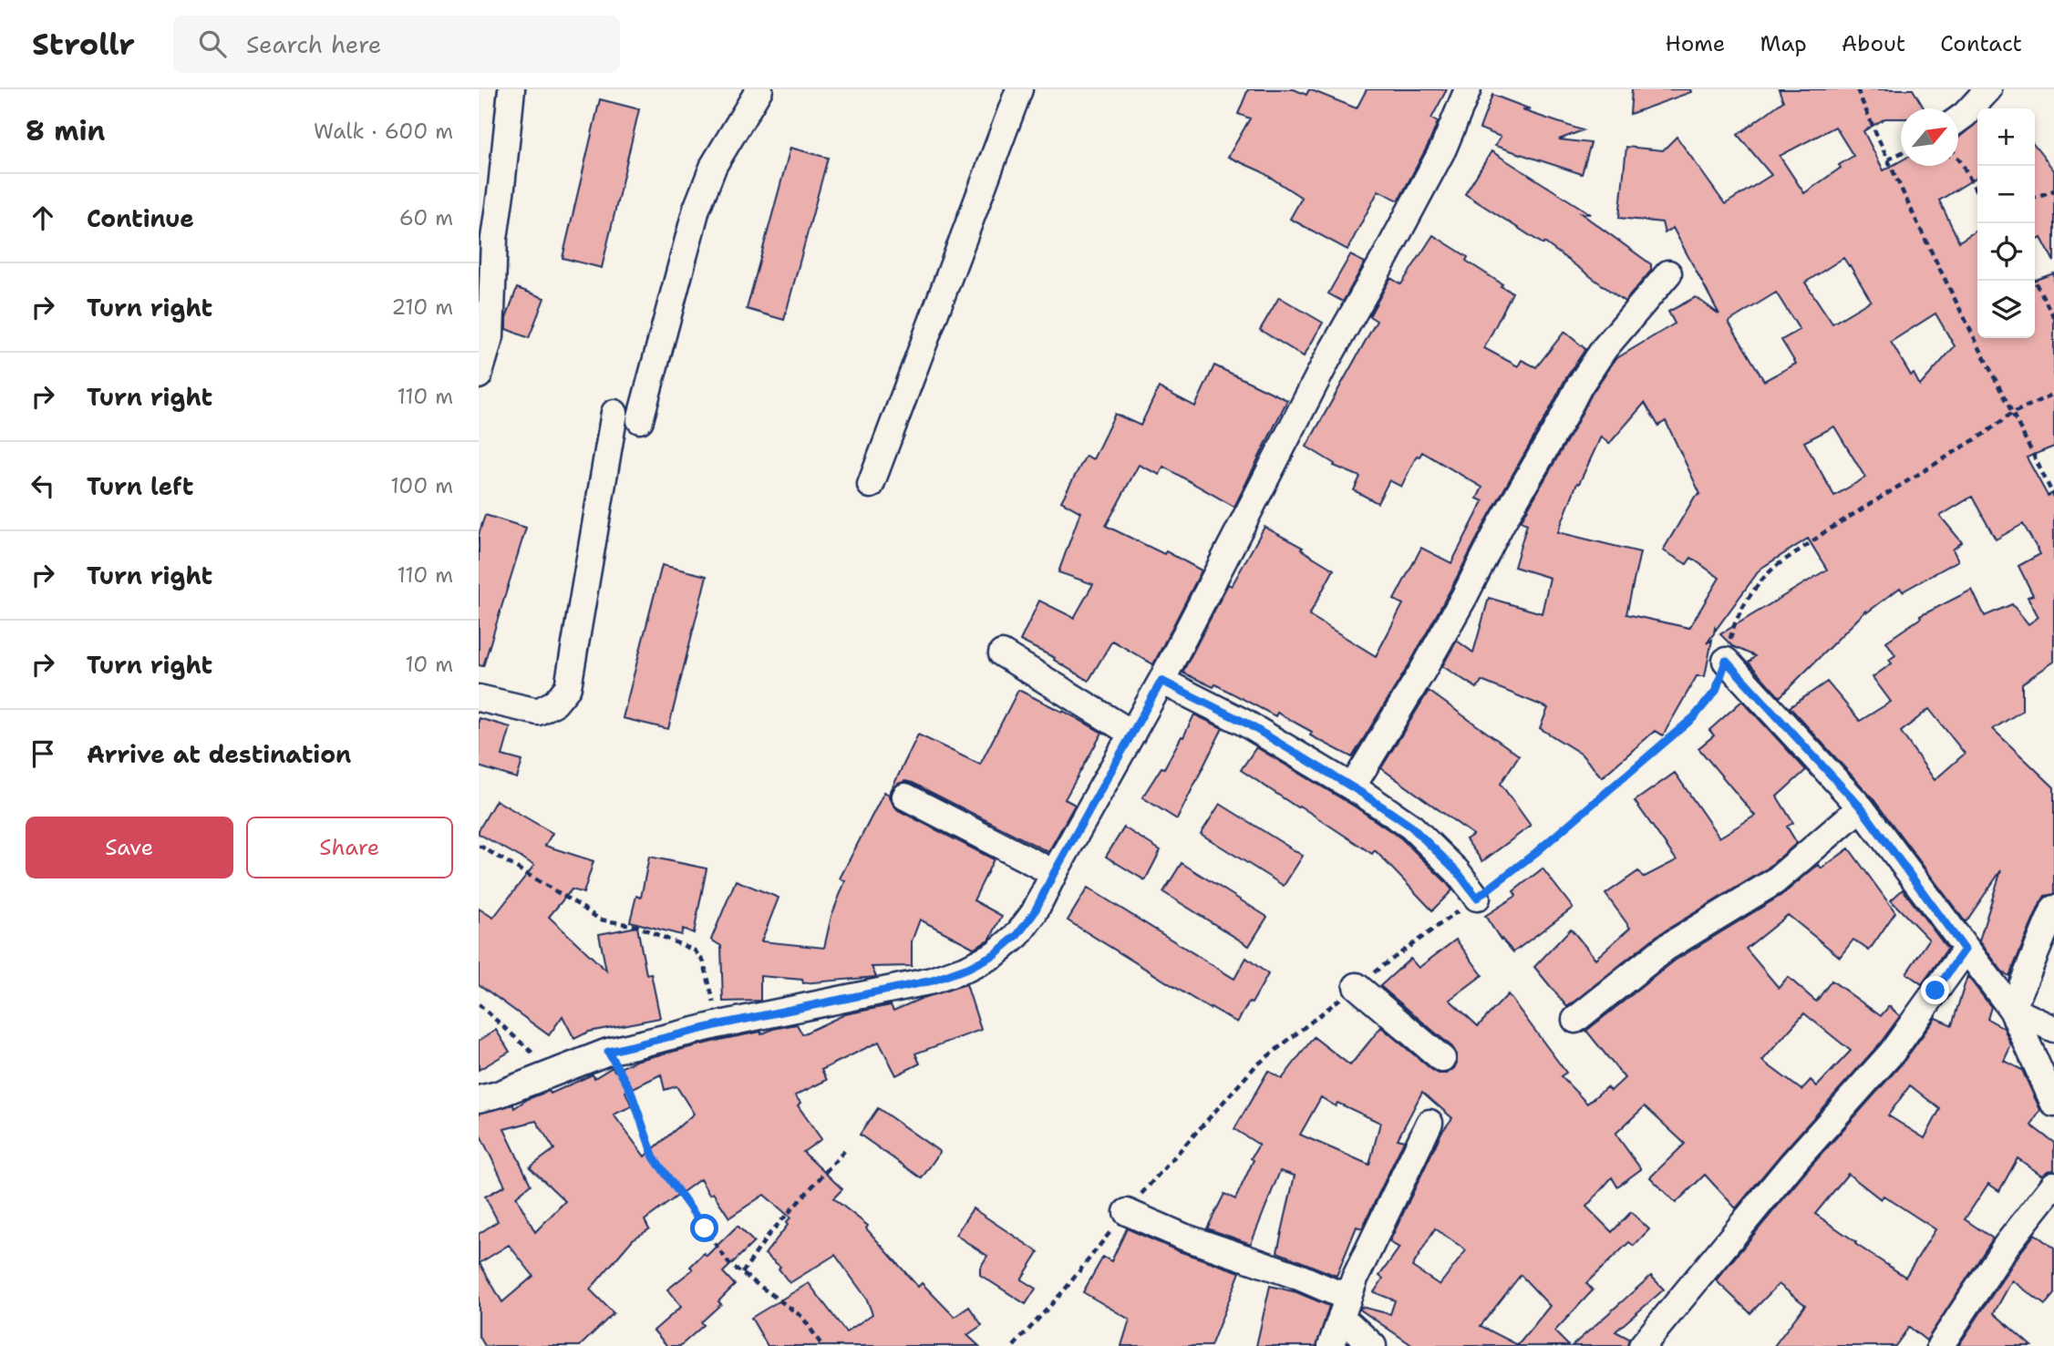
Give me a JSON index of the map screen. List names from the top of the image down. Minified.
{"north":"top right","page":{"header":"Strollr","search":"Search here","nav":["Home","Map","About","Contact"],"heading":["8 min","Walk · 600 m"],"map_buttons":["+","−"],"list":[["Continue","60 m"],["Turn right","210 m"],["Turn right","110 m"],["Turn left","100 m"],["Turn right","110 m"],["Turn right","10 m"],"Arrive at destination"],"buttons":["Save","Share"]}}
